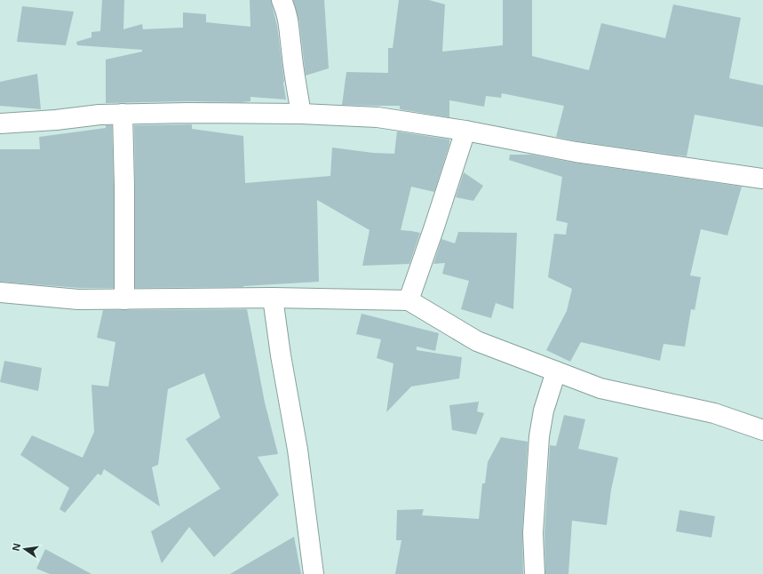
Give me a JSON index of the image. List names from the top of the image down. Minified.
{"north":"left"}
